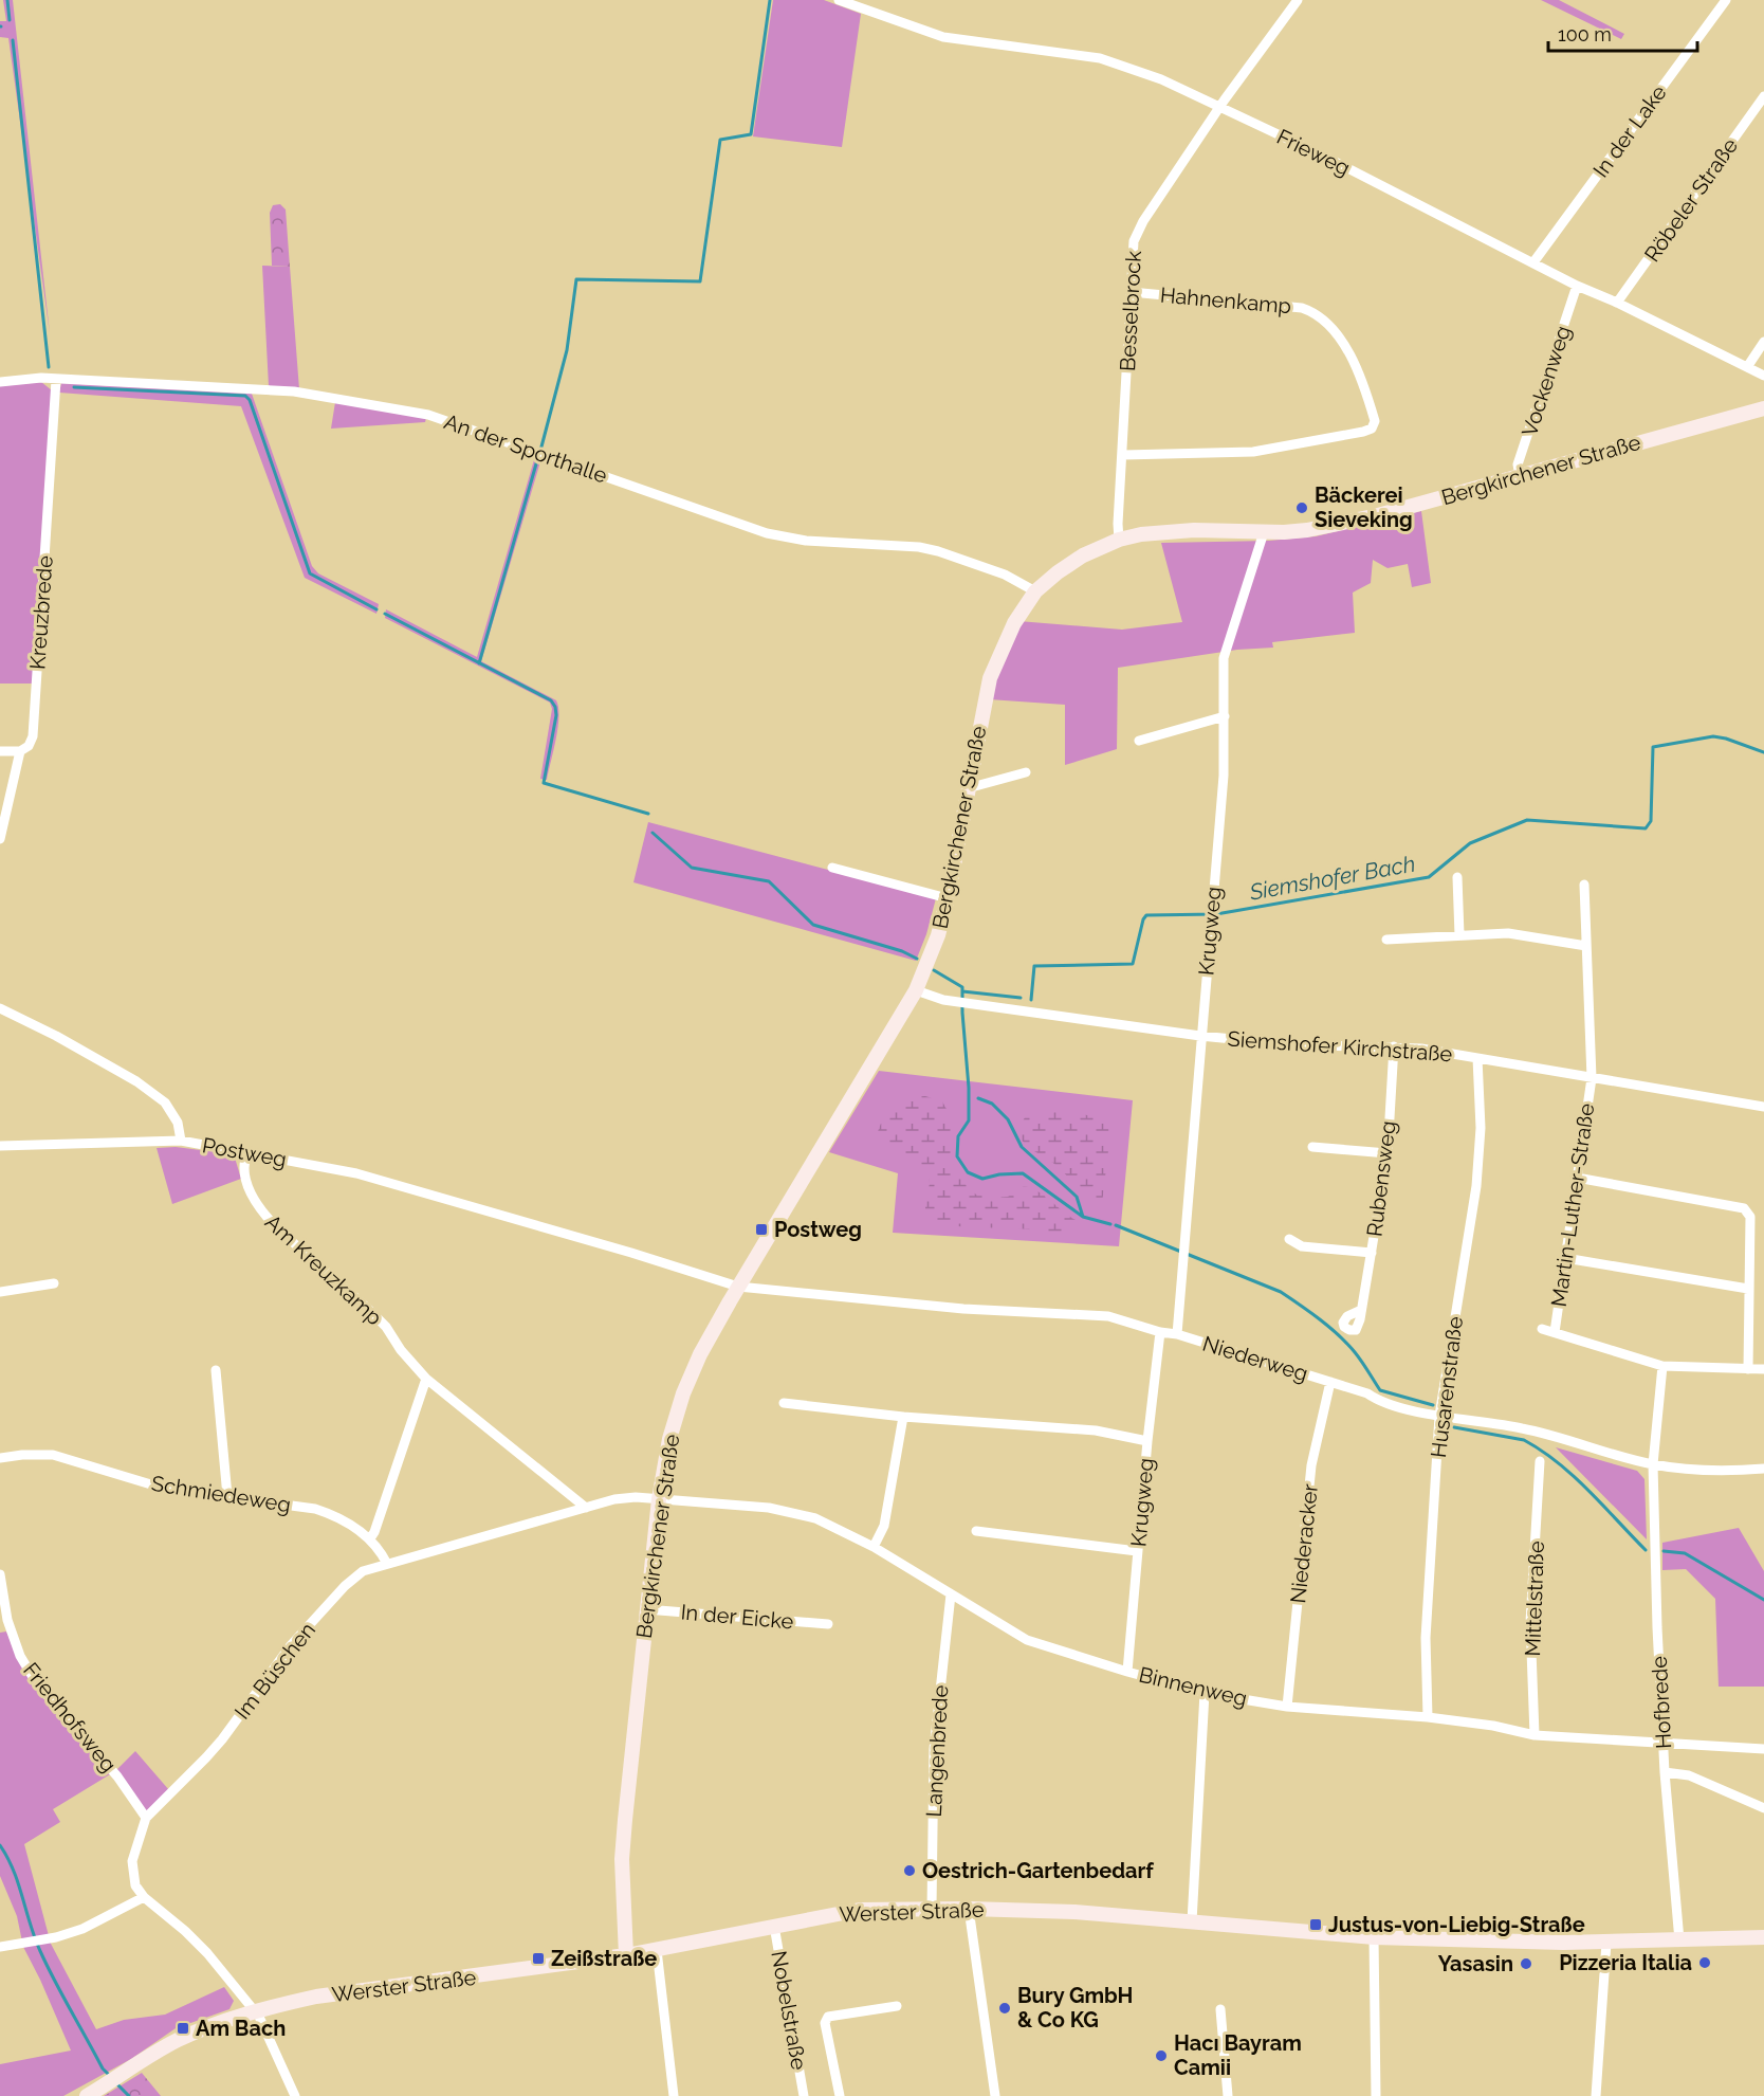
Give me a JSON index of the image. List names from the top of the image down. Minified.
{"streets":{"street":["In der Lake","Frieweg","Röbeler Straße","Hahnenkamp","Besselbrock","Vockenweg","An der Sporthalle","Bergkirchener Straße","Kreuzbrede","Krugweg","Siemshofer Kirchstraße","Postweg","Rubensweg","Martin-Luther-Straße","Am Kreuzkamp","Niederweg","Husarenstraße","Schmiedeweg","Niederacker","Mittelstraße","In der Eicke","Im Büschen","Binnenweg","Hofbrede","Friedhofsweg","Langenbrede","Werster Straße","Nobelstraße"]},"crossings":[["In der Lake","Frieweg"],["Frieweg","Röbeler Straße"],["Frieweg","Besselbrock"],["Frieweg","Vockenweg"],["Hahnenkamp","Besselbrock"],["Besselbrock","Bergkirchener Straße"],["Vockenweg","Bergkirchener Straße"],["An der Sporthalle","Bergkirchener Straße"],["An der Sporthalle","Kreuzbrede"],["Bergkirchener Straße","Krugweg"],["Bergkirchener Straße","Siemshofer Kirchstraße"],["Bergkirchener Straße","Postweg"],["Bergkirchener Straße","Niederweg"],["Bergkirchener Straße","In der Eicke"],["Bergkirchener Straße","Im Büschen"],["Bergkirchener Straße","Binnenweg"],["Bergkirchener Straße","Werster Straße"],["Krugweg","Siemshofer Kirchstraße"],["Krugweg","Niederweg"],["Krugweg","Binnenweg"],["Siemshofer Kirchstraße","Rubensweg"],["Siemshofer Kirchstraße","Martin-Luther-Straße"],["Siemshofer Kirchstraße","Husarenstraße"],["Postweg","Am Kreuzkamp"],["Postweg","Niederweg"],["Martin-Luther-Straße","Hofbrede"],["Am Kreuzkamp","Im Büschen"],["Niederweg","Husarenstraße"],["Niederweg","Niederacker"],["Niederweg","Hofbrede"],["Husarenstraße","Binnenweg"],["Schmiedeweg","Im Büschen"],["Niederacker","Binnenweg"],["Mittelstraße","Binnenweg"],["Im Büschen","Binnenweg"],["Im Büschen","Friedhofsweg"],["Im Büschen","Werster Straße"],["Binnenweg","Hofbrede"],["Binnenweg","Langenbrede"],["Hofbrede","Werster Straße"],["Langenbrede","Werster Straße"],["Werster Straße","Nobelstraße"]],"water":["Siemshofer Bach"],"places":{"other":["Bäckerei Sieveking","Oestrich-Gartenbedarf","Pizzeria Italia","Yasasin","Bury GmbH & Co KG","Hacı Bayram Camii"],"transit":["Postweg","Justus-von-Liebig-Straße","Zeißstraße","Am Bach"]},"scale_bar":"100 m"}
